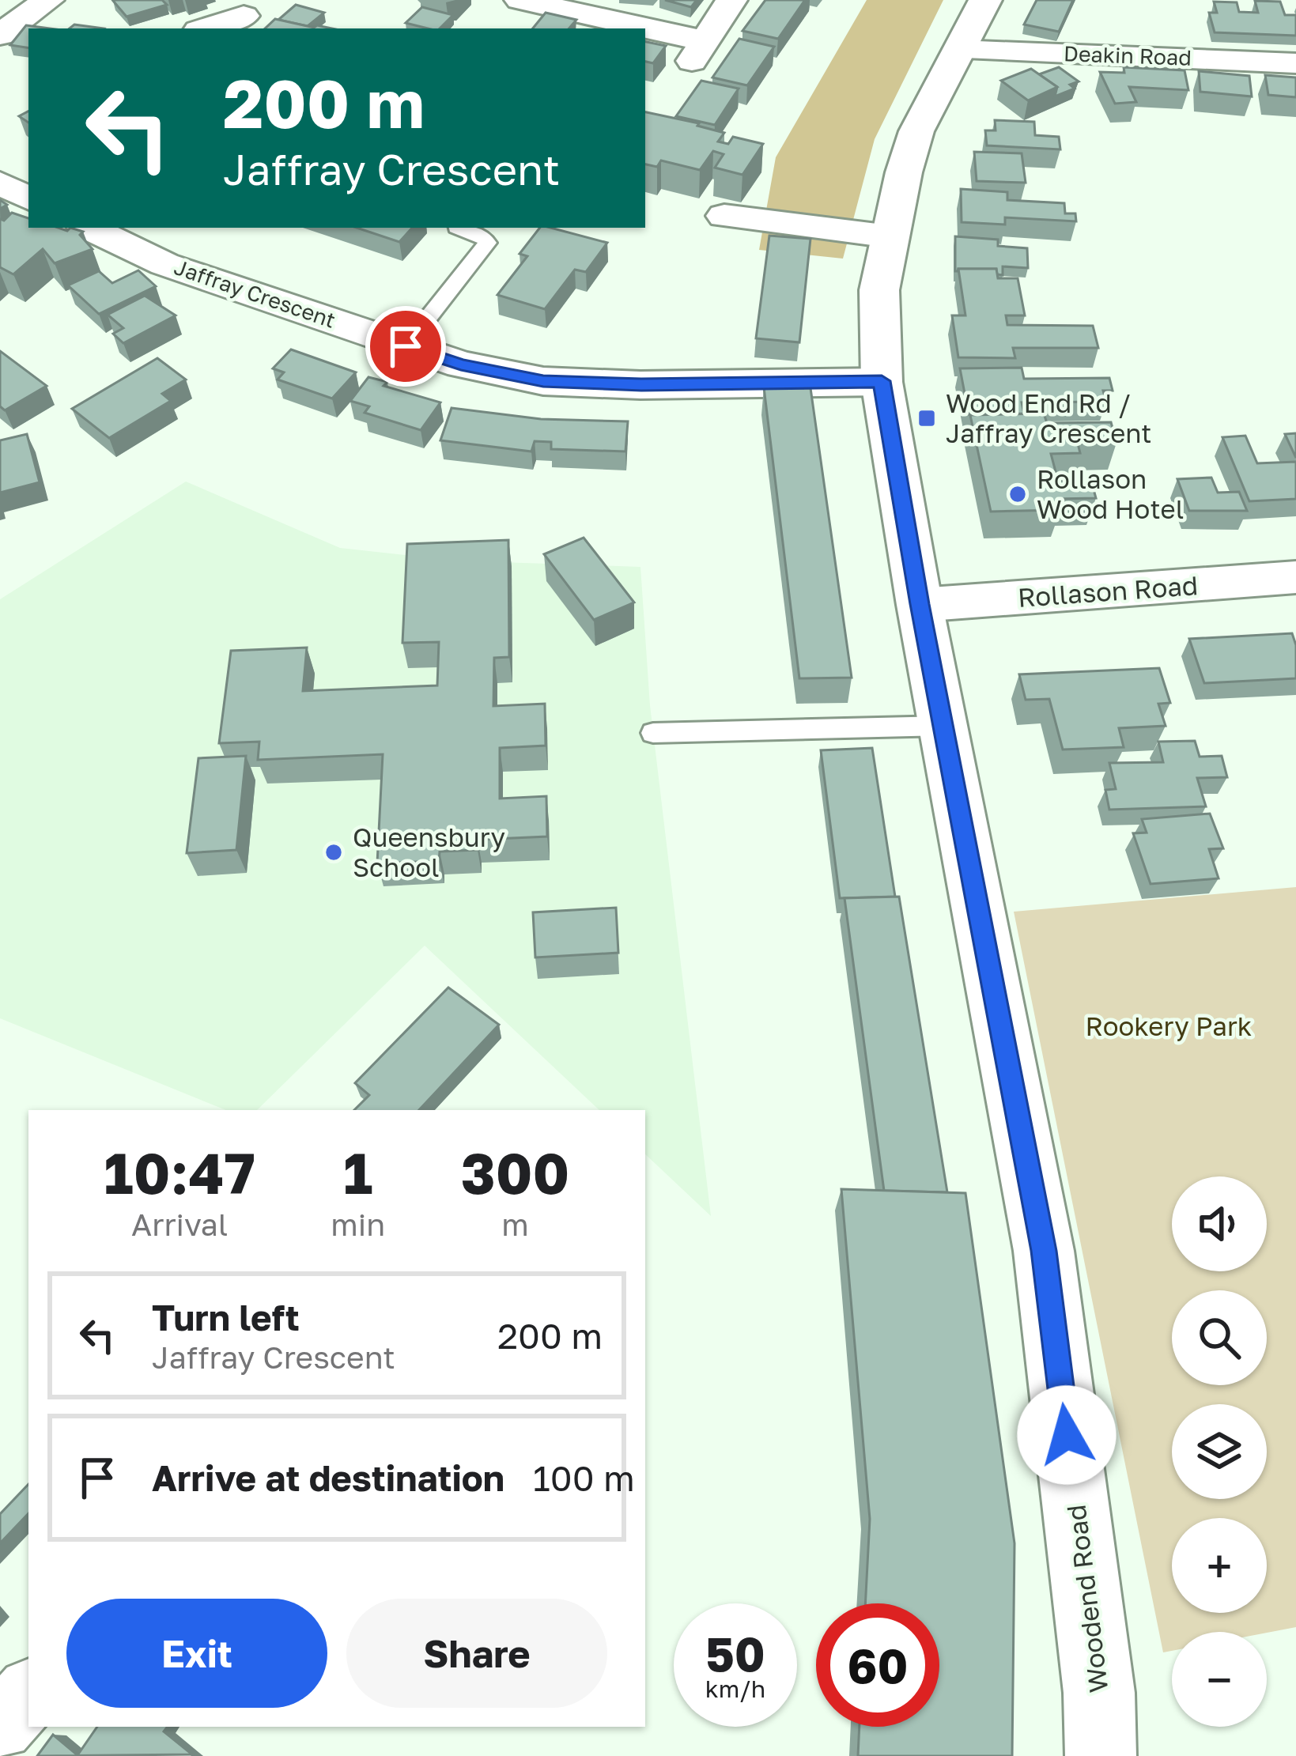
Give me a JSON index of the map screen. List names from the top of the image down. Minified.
{"streets":{"main road":["Woodend Road"],"street":["Deakin Road","Jaffray Crescent","Rollason Road"]},"crossings":[["Deakin Road","Woodend Road"],["Jaffray Crescent","Woodend Road"],["Rollason Road","Woodend Road"]],"parks":["Rookery Park"],"places":{"transit":["Wood End Rd / Jaffray Crescent"],"other":["Rollason Wood Hotel","Queensbury School"]},"page":{"turn":["200 m","Jaffray Crescent"],"eta":["10:47","Arrival","1","min","300","m"],"map_buttons":["+","−"],"list":[{"name":"Turn left","note":"Jaffray Crescent","value":"200 m"},{"name":"Arrive at destination","value":"100 m"}],"buttons":["Exit","Share"],"speed":"50 km/h","limit":"60"}}
